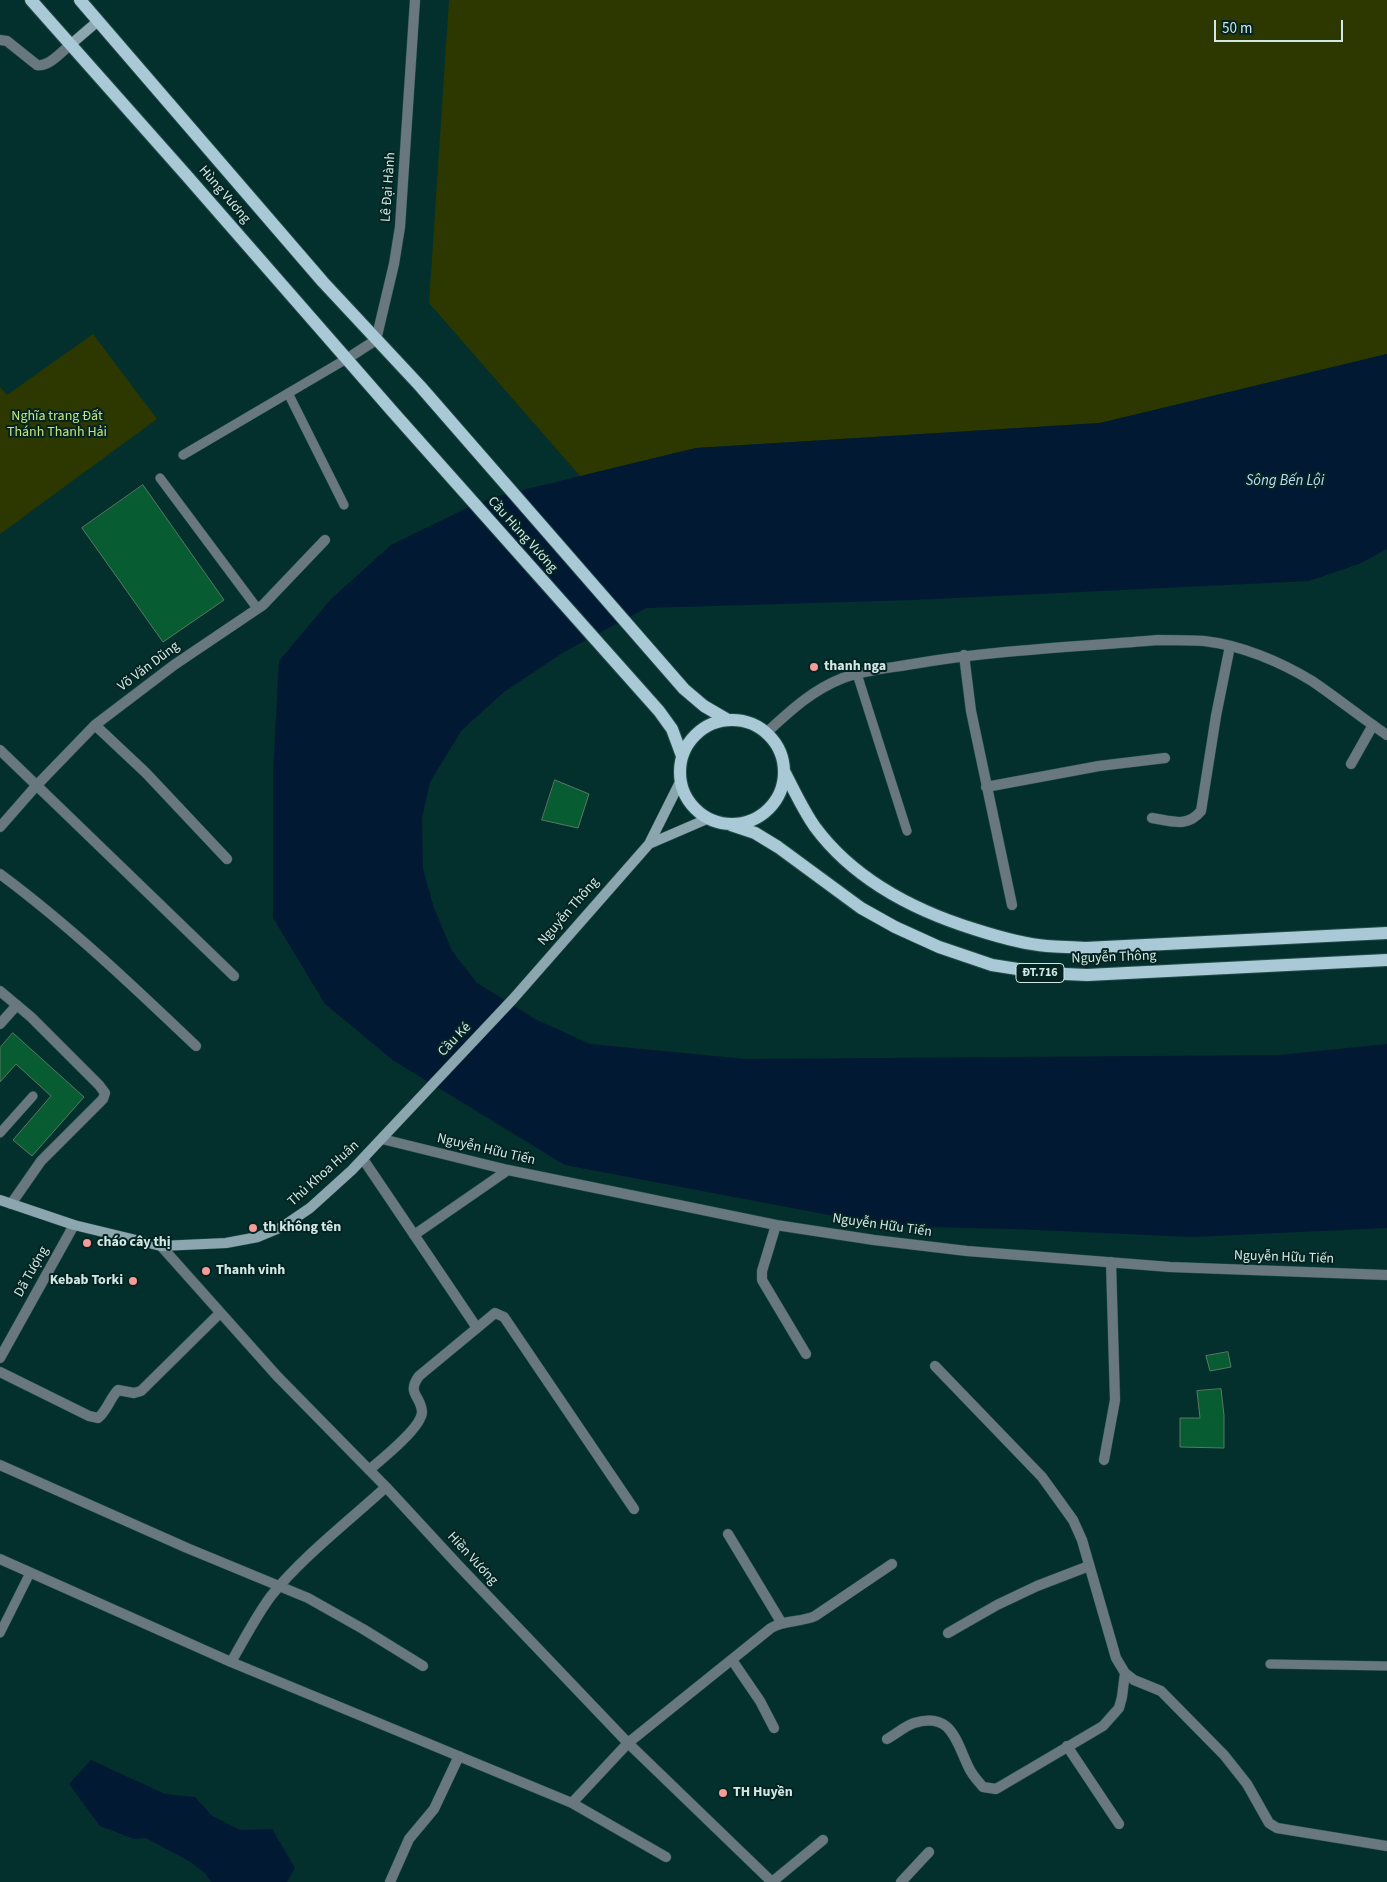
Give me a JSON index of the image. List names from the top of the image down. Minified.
{"streets":{"main road":["Hùng Vương","Cầu Hùng Vương","Nguyễn Thông","ĐT.716","Cầu Ké","Thủ Khoa Huân"],"street":["Lê Đại Hành","Võ Văn Dũng","Nguyễn Hữu Tiến","Dã Tượng","Hiền Vương"]},"crossings":[["Lê Đại Hành","Hùng Vương"],["Hùng Vương","Cầu Hùng Vương"],["Cầu Hùng Vương","Nguyễn Thông"],["Nguyễn Thông","Cầu Ké"],["Cầu Ké","Thủ Khoa Huân"],["Nguyễn Hữu Tiến","Thủ Khoa Huân"],["Thủ Khoa Huân","Dã Tượng"],["Thủ Khoa Huân","Hiền Vương"]],"water":["Sông Bến Lội"],"parks":["Nghĩa trang Đất Thánh Thanh Hải"],"places":["thanh nga","th không tên","cháo cây thị","Thanh vinh","Kebab Torki","TH Huyền"],"scale_bar":"50 m"}
